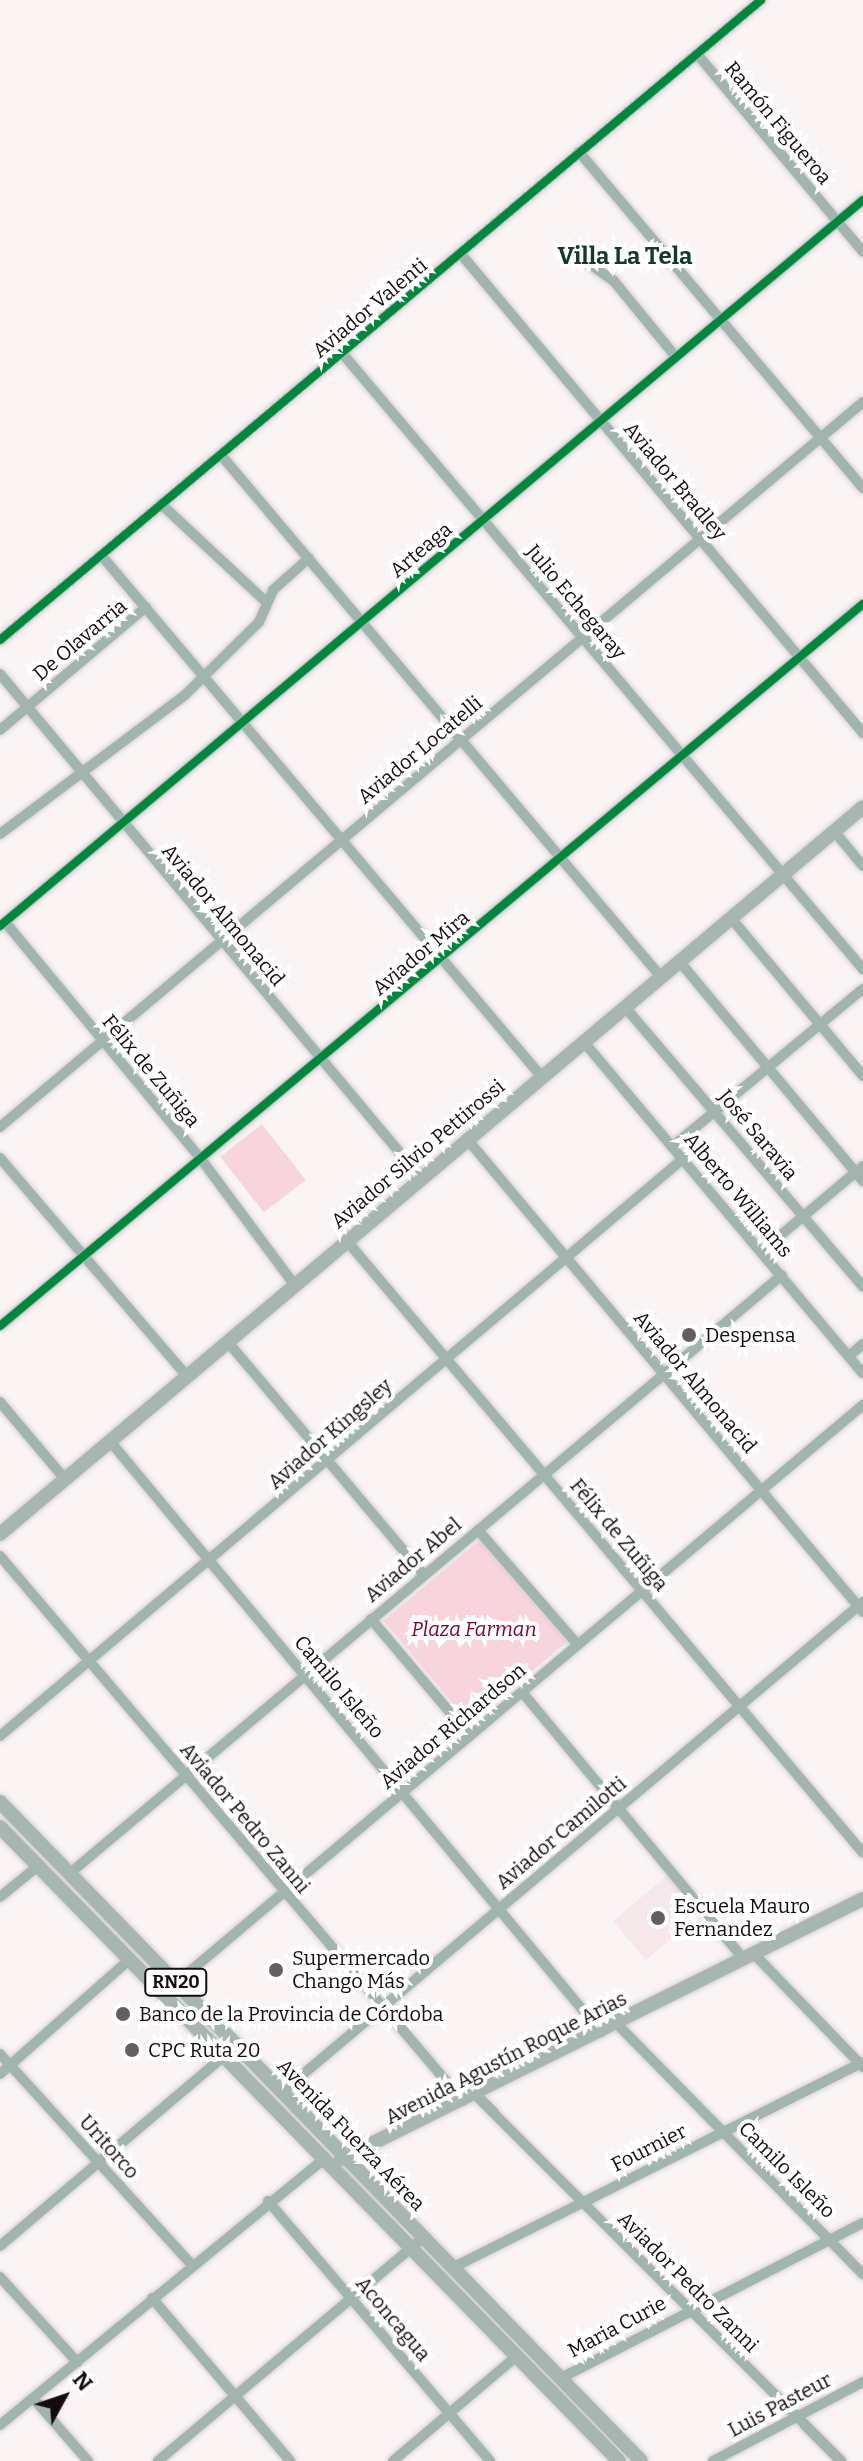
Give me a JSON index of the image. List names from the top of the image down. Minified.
{"streets":{"main road":["Aviador Silvio Pettirossi","RN20","Avenida Agustín Roque Arias","Avenida Fuerza Aérea"],"street":["Ramón Figueroa","Aviador Valenti","Aviador Bradley","Arteaga","Julio Echegaray","De Olavarria","Aviador Locatelli","Aviador Almonacid","Aviador Mira","Félix de Zuñiga","José Saravia","Alberto Williams","Aviador Kingsley","Aviador Abel","Camilo Isleño","Aviador Richardson","Aviador Pedro Zanni","Aviador Camilotti","Uritorco","Fournier","Aconcagua","Maria Curie","Luis Pasteur"]},"crossings":[["Ramón Figueroa","Aviador Valenti"],["Ramón Figueroa","Arteaga"],["Aviador Valenti","Aviador Bradley"],["Aviador Valenti","Julio Echegaray"],["Aviador Bradley","Arteaga"],["Aviador Bradley","Aviador Locatelli"],["Aviador Bradley","Aviador Mira"],["Arteaga","Julio Echegaray"],["Arteaga","Aviador Almonacid"],["Arteaga","Félix de Zuñiga"],["Julio Echegaray","Aviador Locatelli"],["Julio Echegaray","Aviador Mira"],["Julio Echegaray","Aviador Silvio Pettirossi"],["De Olavarria","Aviador Almonacid"],["Aviador Locatelli","Aviador Almonacid"],["Aviador Locatelli","Félix de Zuñiga"],["Aviador Almonacid","Aviador Mira"],["Aviador Almonacid","Aviador Silvio Pettirossi"],["Aviador Almonacid","Aviador Kingsley"],["Aviador Almonacid","Aviador Abel"],["Aviador Almonacid","Aviador Richardson"],["Aviador Almonacid","Aviador Camilotti"],["Aviador Mira","Félix de Zuñiga"],["Félix de Zuñiga","Aviador Silvio Pettirossi"],["Félix de Zuñiga","Aviador Kingsley"],["Félix de Zuñiga","Aviador Abel"],["Félix de Zuñiga","Aviador Richardson"],["Félix de Zuñiga","Aviador Camilotti"],["José Saravia","Aviador Silvio Pettirossi"],["Aviador Silvio Pettirossi","Alberto Williams"],["Aviador Silvio Pettirossi","Camilo Isleño"],["Alberto Williams","Aviador Kingsley"],["Alberto Williams","Aviador Abel"],["Aviador Kingsley","Camilo Isleño"],["Aviador Kingsley","Aviador Pedro Zanni"],["Aviador Abel","Camilo Isleño"],["Aviador Abel","Aviador Pedro Zanni"],["Aviador Abel","Avenida Fuerza Aérea"],["Camilo Isleño","Aviador Richardson"],["Camilo Isleño","Aviador Camilotti"],["Camilo Isleño","Avenida Agustín Roque Arias"],["Camilo Isleño","Fournier"],["Camilo Isleño","Maria Curie"],["Aviador Richardson","Aviador Pedro Zanni"],["Aviador Richardson","Avenida Fuerza Aérea"],["Aviador Pedro Zanni","Aviador Camilotti"],["Aviador Pedro Zanni","Avenida Agustín Roque Arias"],["Aviador Pedro Zanni","Fournier"],["Aviador Pedro Zanni","Maria Curie"],["Aviador Pedro Zanni","Luis Pasteur"],["Aviador Camilotti","Avenida Fuerza Aérea"],["Avenida Agustín Roque Arias","Avenida Fuerza Aérea"],["Avenida Fuerza Aérea","Fournier"],["Avenida Fuerza Aérea","Maria Curie"]],"districts":["Villa La Tela"],"parks":["Plaza Farman"],"places":["Despensa","Escuela Mauro Fernandez","Supermercado Chango Más","Banco de la Provincia de Córdoba","CPC Ruta 20"],"north":"top right"}
